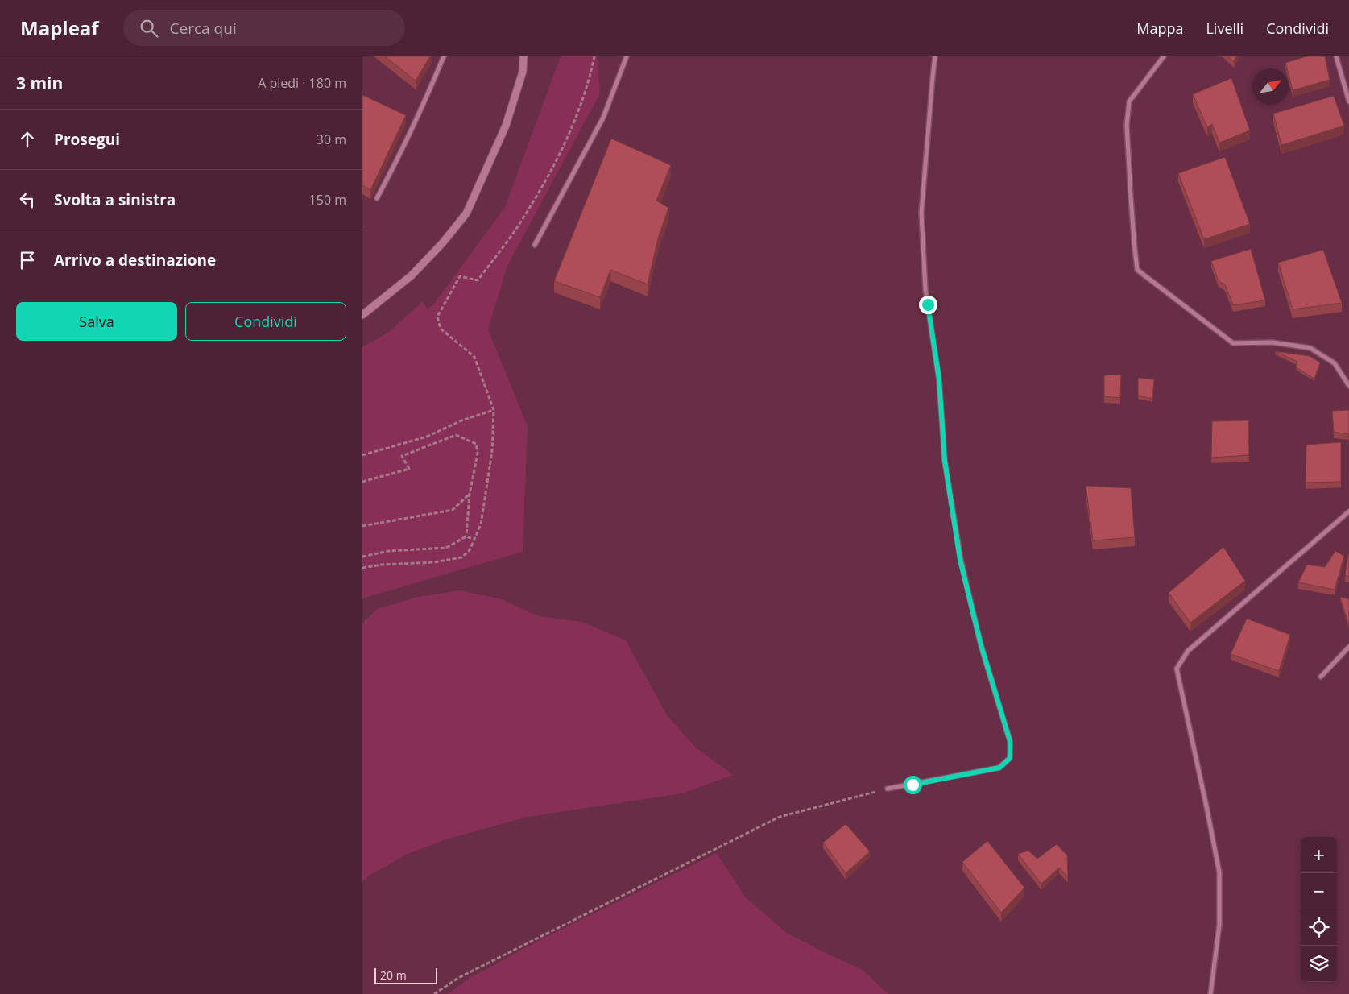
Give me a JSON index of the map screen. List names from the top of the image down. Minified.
{"scale_bar":"20 m","north":"top right","page":{"header":"Mapleaf","search":"Cerca qui","nav":["Mappa","Livelli","Condividi"],"heading":["3 min","A piedi · 180 m"],"list":[["Prosegui","30 m"],["Svolta a sinistra","150 m"],"Arrivo a destinazione"],"buttons":["Salva","Condividi"],"map_buttons":["+","−"],"scale":"20 m"}}
